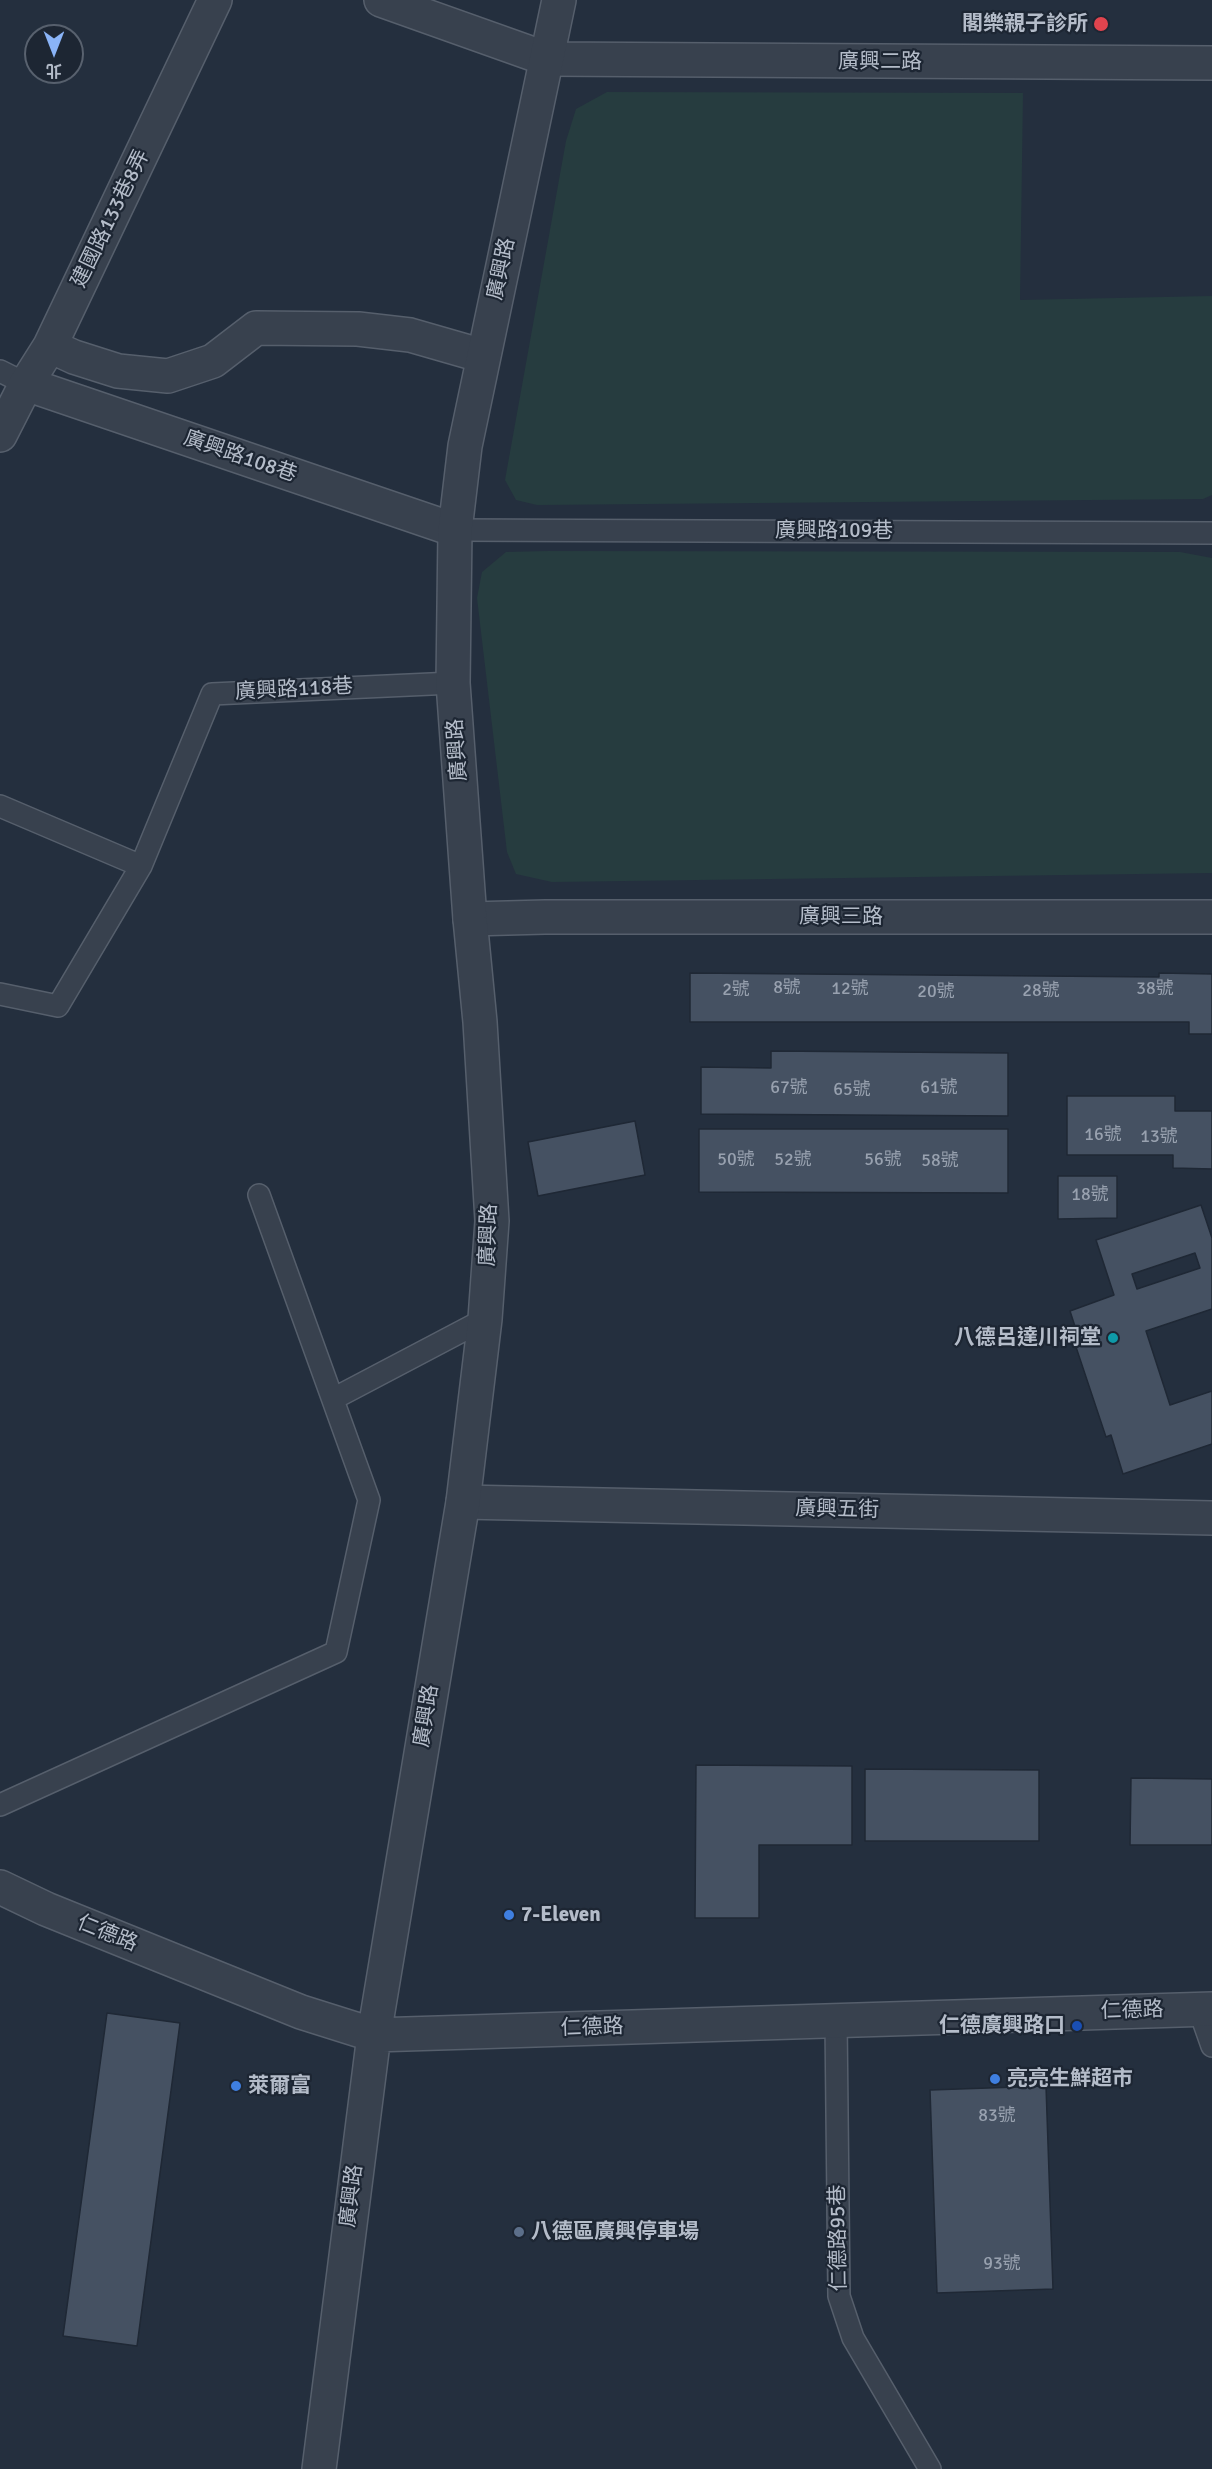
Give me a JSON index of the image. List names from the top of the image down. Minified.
{"streets":{"street":["廣興二路","建國路133巷8弄","廣興路","廣興路108巷","廣興三路","廣興五街","仁德路"],"lane":["廣興路109巷","廣興路118巷","仁德路95巷"]},"crossings":[["廣興二路","廣興路"],["建國路133巷8弄","廣興路108巷"],["廣興路","廣興路108巷"],["廣興路","廣興路109巷"],["廣興路","廣興路118巷"],["廣興路","廣興三路"],["廣興路","廣興五街"],["廣興路","仁德路"],["廣興路108巷","廣興路109巷"],["仁德路","仁德路95巷"]],"places":["閣樂親子診所","八德呂達川祠堂","7-Eleven","仁德廣興路口","亮亮生鮮超市","萊爾富","八德區廣興停車場"],"house_numbers":["8號","12號","38號","2號","28號","20號","67號","61號","65號","16號","13號","50號","52號","56號","58號","18號","83號","93號"],"north":"bottom"}
